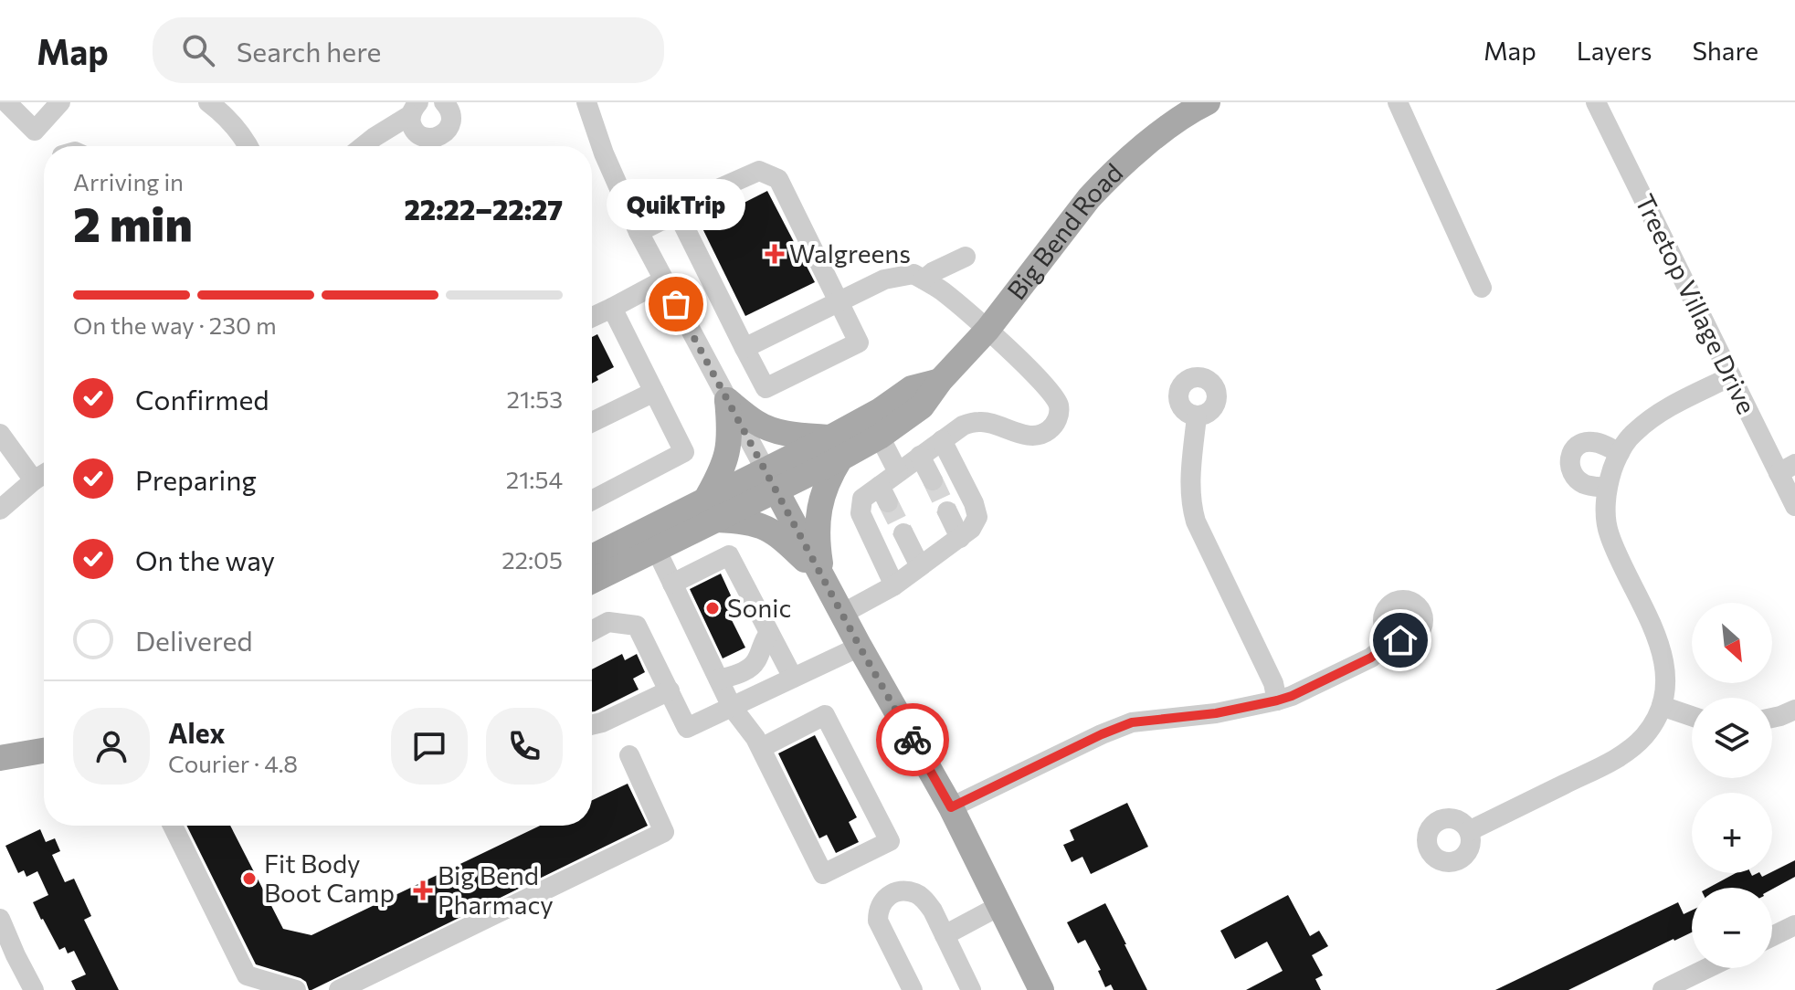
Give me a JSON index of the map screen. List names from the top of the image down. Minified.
{"streets":{"main road":["Big Bend Road"],"street":["Treetop Village Drive"]},"places":{"health":["Walgreens","Big Bend Pharmacy"],"other":["QuikTrip","Sonic","Fit Body Boot Camp"]},"north":"bottom right","page":{"header":"Map","search":"Search here","nav":["Map","Layers","Share"],"heading":["2 min","Arriving in","22:22–22:27"],"panel":["Alex","Courier · 4.8"],"bubble":"QuikTrip","bar":"On the way · 230 m","list":[["Confirmed","21:53"],["Preparing","21:54"],["On the way","22:05"],"Delivered"],"map_buttons":["+","−"]}}
